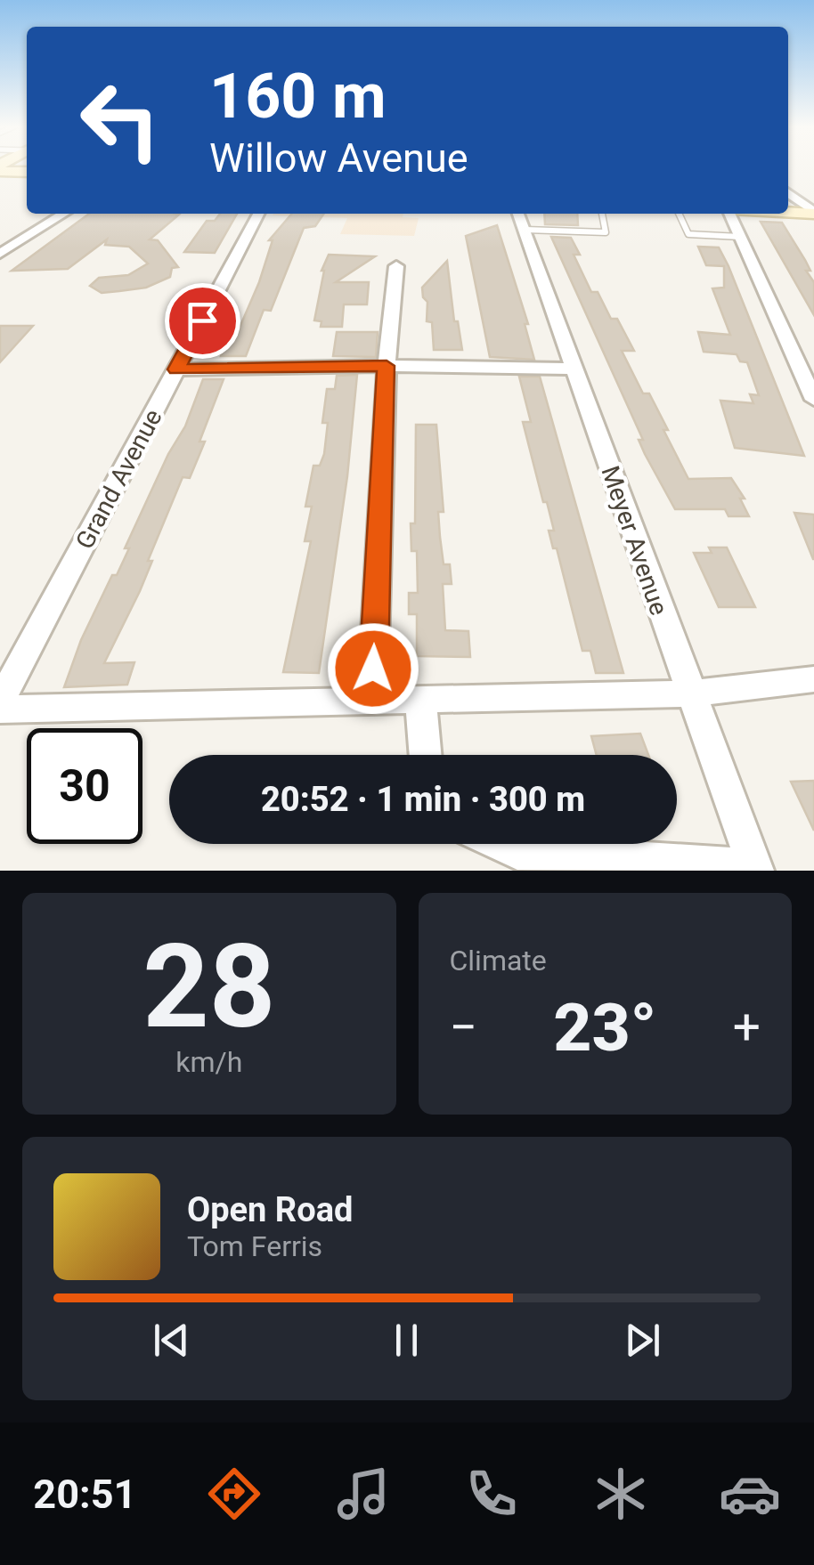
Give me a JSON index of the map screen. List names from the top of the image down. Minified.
{"streets":{"street":["Grand Avenue","Meyer Avenue"]},"page":{"turn":["160 m","Willow Avenue"],"limit":"30","trip":"20:52 · 1 min · 300 m","tile":[["28","km/h"],"Climate"],"heat":["−","23°","+"],"song":["Open Road","Tom Ferris"],"tabs":"20:51"}}
